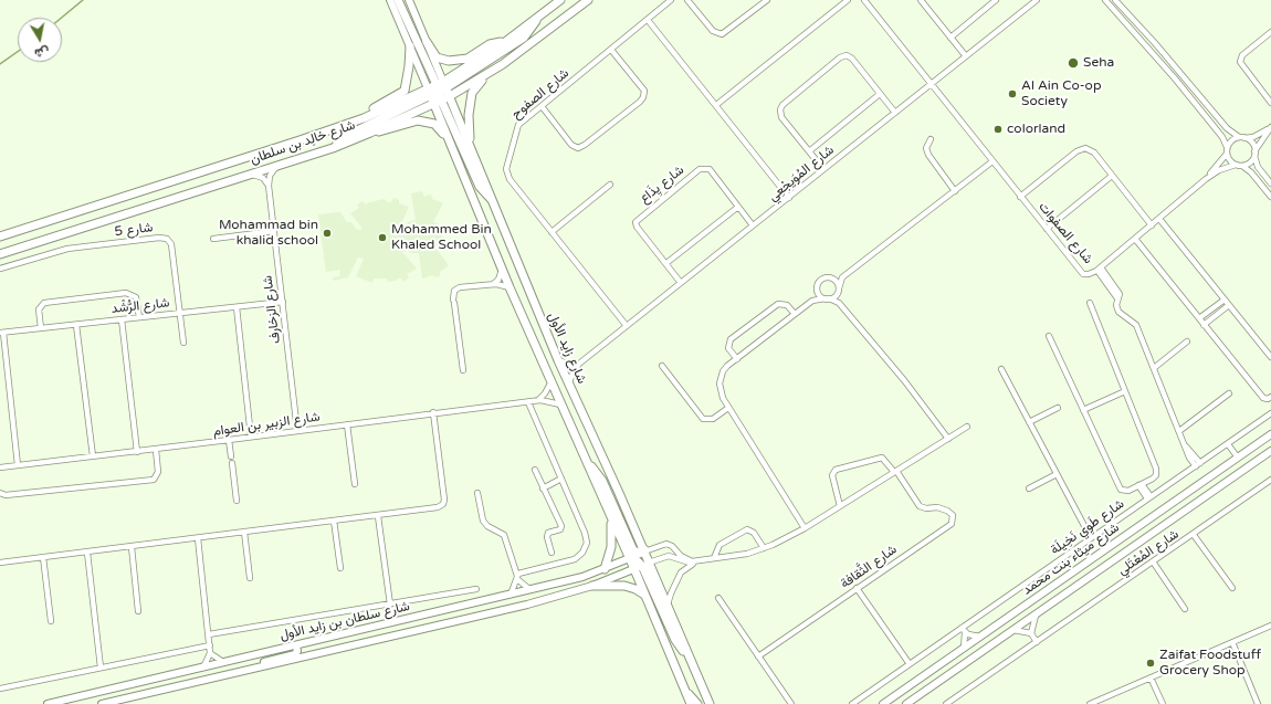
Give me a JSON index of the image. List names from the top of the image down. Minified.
{"streets":{"main road":["شارع خالِد بن سلطان","شارع زايد الأول","شارع ميثاء بنت محمد","شارع سلطان بن زايد الأول"],"street":["شارع الصفوح","شارع المُوَيجْعِي","شارع يِذَاع","شارع 5","شارع الصفوات","شارع الرُّشْد","شارع الزخارف","شارع الزبير بن العوام","شارع طَوِي نَخِيلَة","شارع المُعْتَلي","شارع الثَّقافة"]},"crossings":[["شارع الصفوح","شارع المُوَيجْعِي"],["شارع خالِد بن سلطان","شارع الزخارف"],["شارع خالِد بن سلطان","شارع زايد الأول"],["شارع المُوَيجْعِي","شارع يِذَاع"],["شارع المُوَيجْعِي","شارع الصفوات"],["شارع المُوَيجْعِي","شارع زايد الأول"],["شارع 5","شارع الرُّشْد"],["شارع الرُّشْد","شارع الزخارف"],["شارع الزخارف","شارع الزبير بن العوام"],["شارع زايد الأول","شارع سلطان بن زايد الأول"]],"places":["Seha","Al Ain Co-op Society","colorland","Mohammad bin khalid school","Mohammed Bin Khaled School","Zaifat Foodstuff Grocery Shop"],"north":"bottom"}
